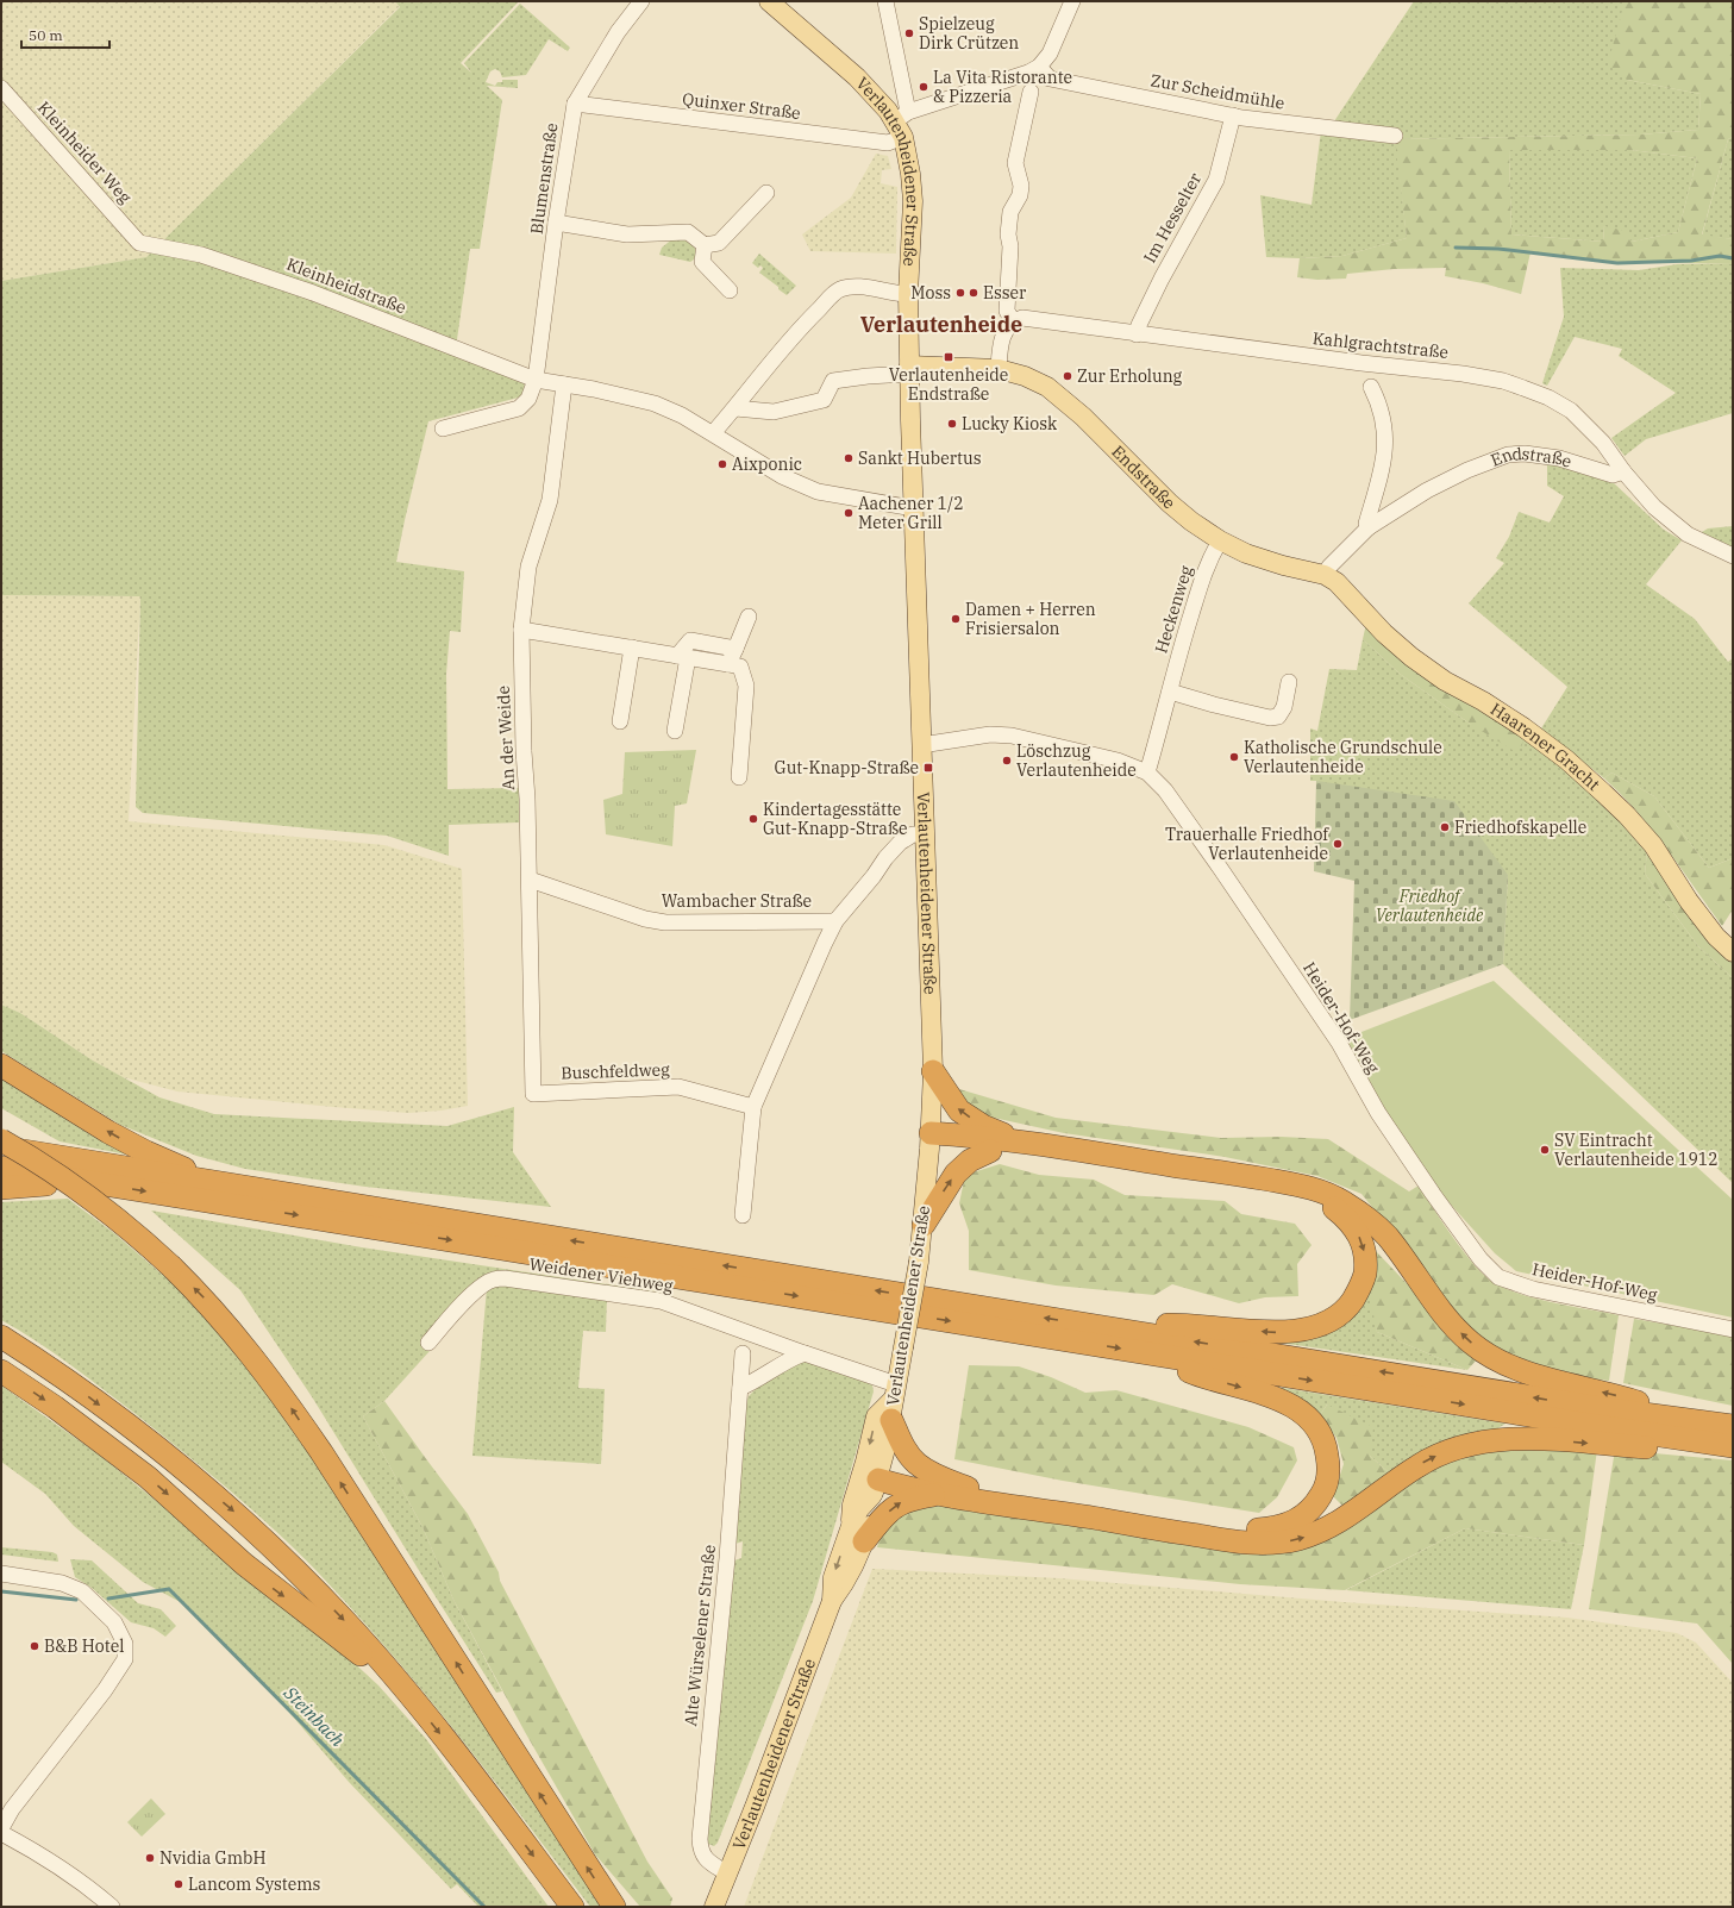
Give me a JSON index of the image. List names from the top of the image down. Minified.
{"streets":{"main road":["Verlautenheidener Straße","Endstraße","Haarener Gracht"],"street":["Zur Scheidmühle","Quinxer Straße","Kleinheider Weg","Blumenstraße","Im Hesselter","Kleinheidstraße","Kahlgrachtstraße","Heckenweg","An der Weide","Wambacher Straße","Heider-Hof-Weg","Buschfeldweg","Weidener Viehweg","Alte Würselener Straße"]},"crossings":[["Zur Scheidmühle","Quinxer Straße"],["Zur Scheidmühle","Im Hesselter"],["Quinxer Straße","Verlautenheidener Straße"],["Quinxer Straße","Blumenstraße"],["Kleinheider Weg","Kleinheidstraße"],["Verlautenheidener Straße","Kleinheidstraße"],["Verlautenheidener Straße","Endstraße"],["Verlautenheidener Straße","Heider-Hof-Weg"],["Verlautenheidener Straße","Weidener Viehweg"],["Verlautenheidener Straße","Alte Würselener Straße"],["Blumenstraße","Kleinheidstraße"],["Im Hesselter","Kahlgrachtstraße"],["Kleinheidstraße","An der Weide"],["Kahlgrachtstraße","Endstraße"],["Endstraße","Heckenweg"],["Endstraße","Haarener Gracht"],["Heckenweg","Heider-Hof-Weg"],["An der Weide","Wambacher Straße"],["An der Weide","Buschfeldweg"]],"districts":["Verlautenheide"],"water":["Steinbach"],"parks":["Friedhof Verlautenheide"],"places":{"other":["Spielzeug Dirk Crützen","La Vita Ristorante & Pizzeria","Moss","Esser","Zur Erholung","Lucky Kiosk","Sankt Hubertus","Aixponic","Aachener 1/2 Meter Grill","Damen + Herren Frisiersalon","Katholische Grundschule Verlautenheide","Löschzug Verlautenheide","Kindertagesstätte Gut-Knapp-Straße","Friedhofskapelle","Trauerhalle Friedhof Verlautenheide","SV Eintracht Verlautenheide 1912","B&B Hotel","Nvidia GmbH","Lancom Systems"],"transit":["Verlautenheide Endstraße","Gut-Knapp-Straße"]},"scale_bar":"50 m"}
